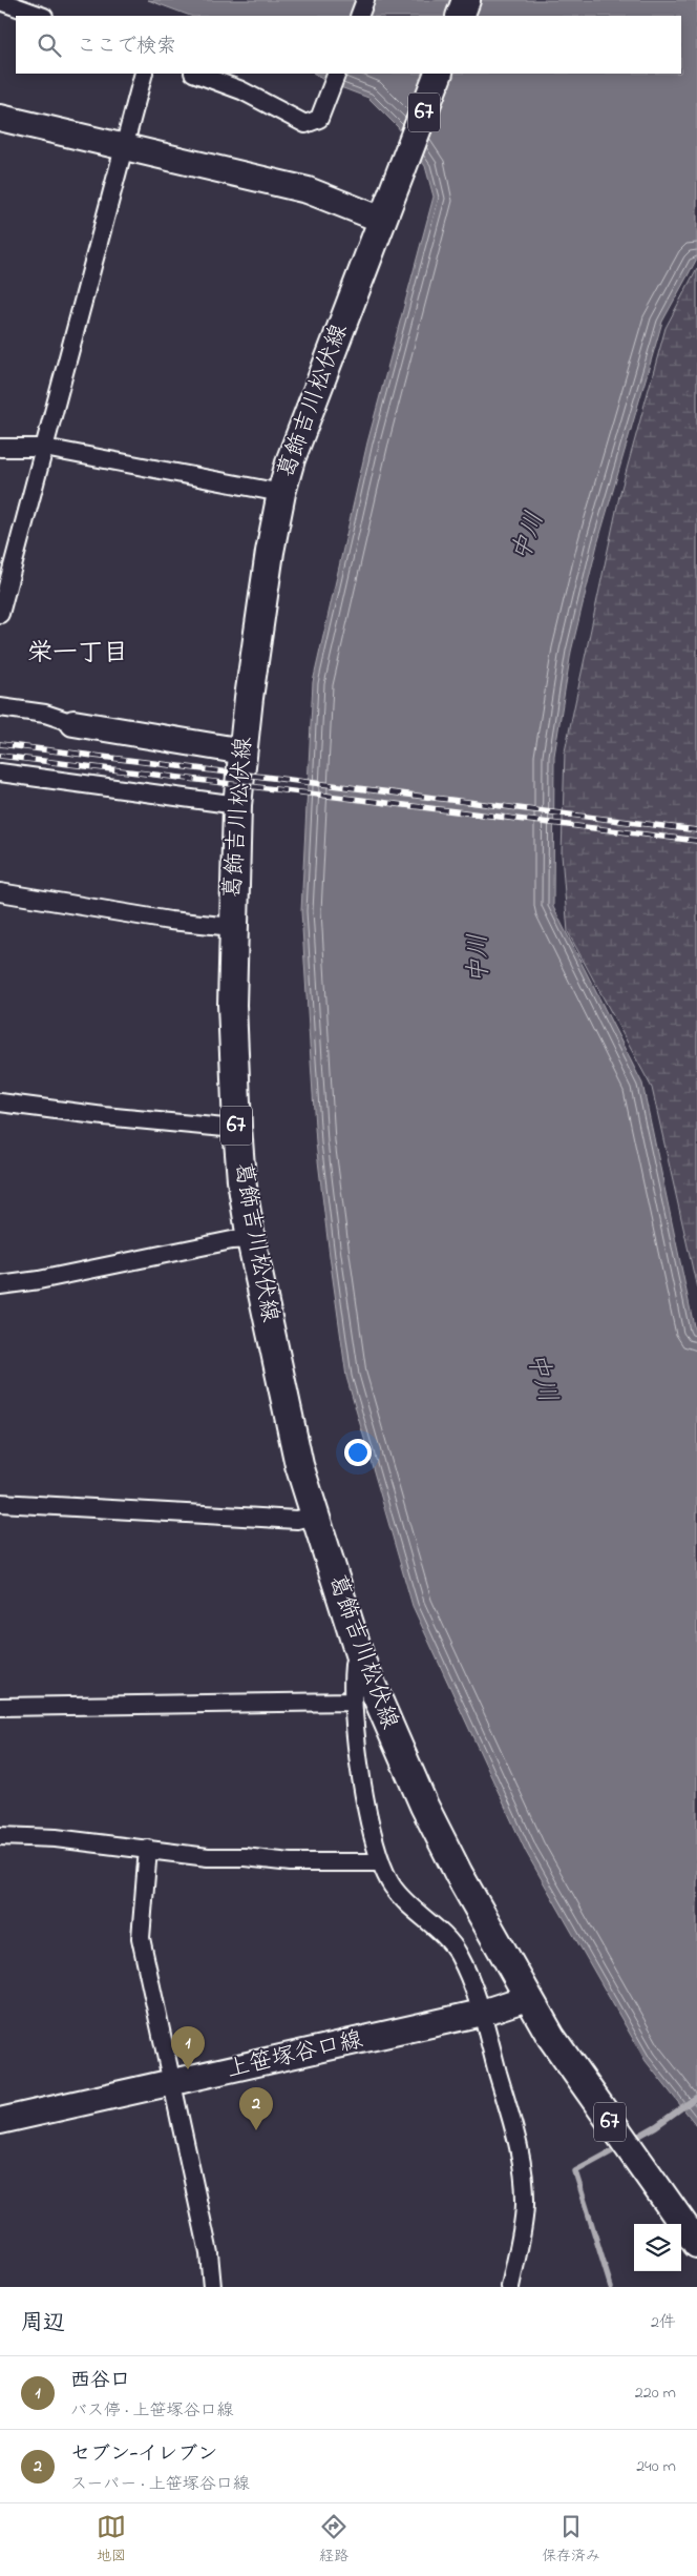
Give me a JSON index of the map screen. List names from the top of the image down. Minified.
{"streets":{"main road":["67","葛飾吉川松伏線"],"street":["上笹塚谷口線"]},"crossings":[["葛飾吉川松伏線","上笹塚谷口線"]],"districts":["栄一丁目"],"water":["中川"],"page":{"search":"ここで検索","pins":["1","2"],"heading":["周辺","2件"],"list":[{"mark":"1","name":"西谷口","note":"バス停 · 上笹塚谷口線","value":"220 m"},{"mark":"2","name":"セブン-イレブン","note":"スーパー · 上笹塚谷口線","value":"240 m"}],"nav":["地図","経路","保存済み"]}}
